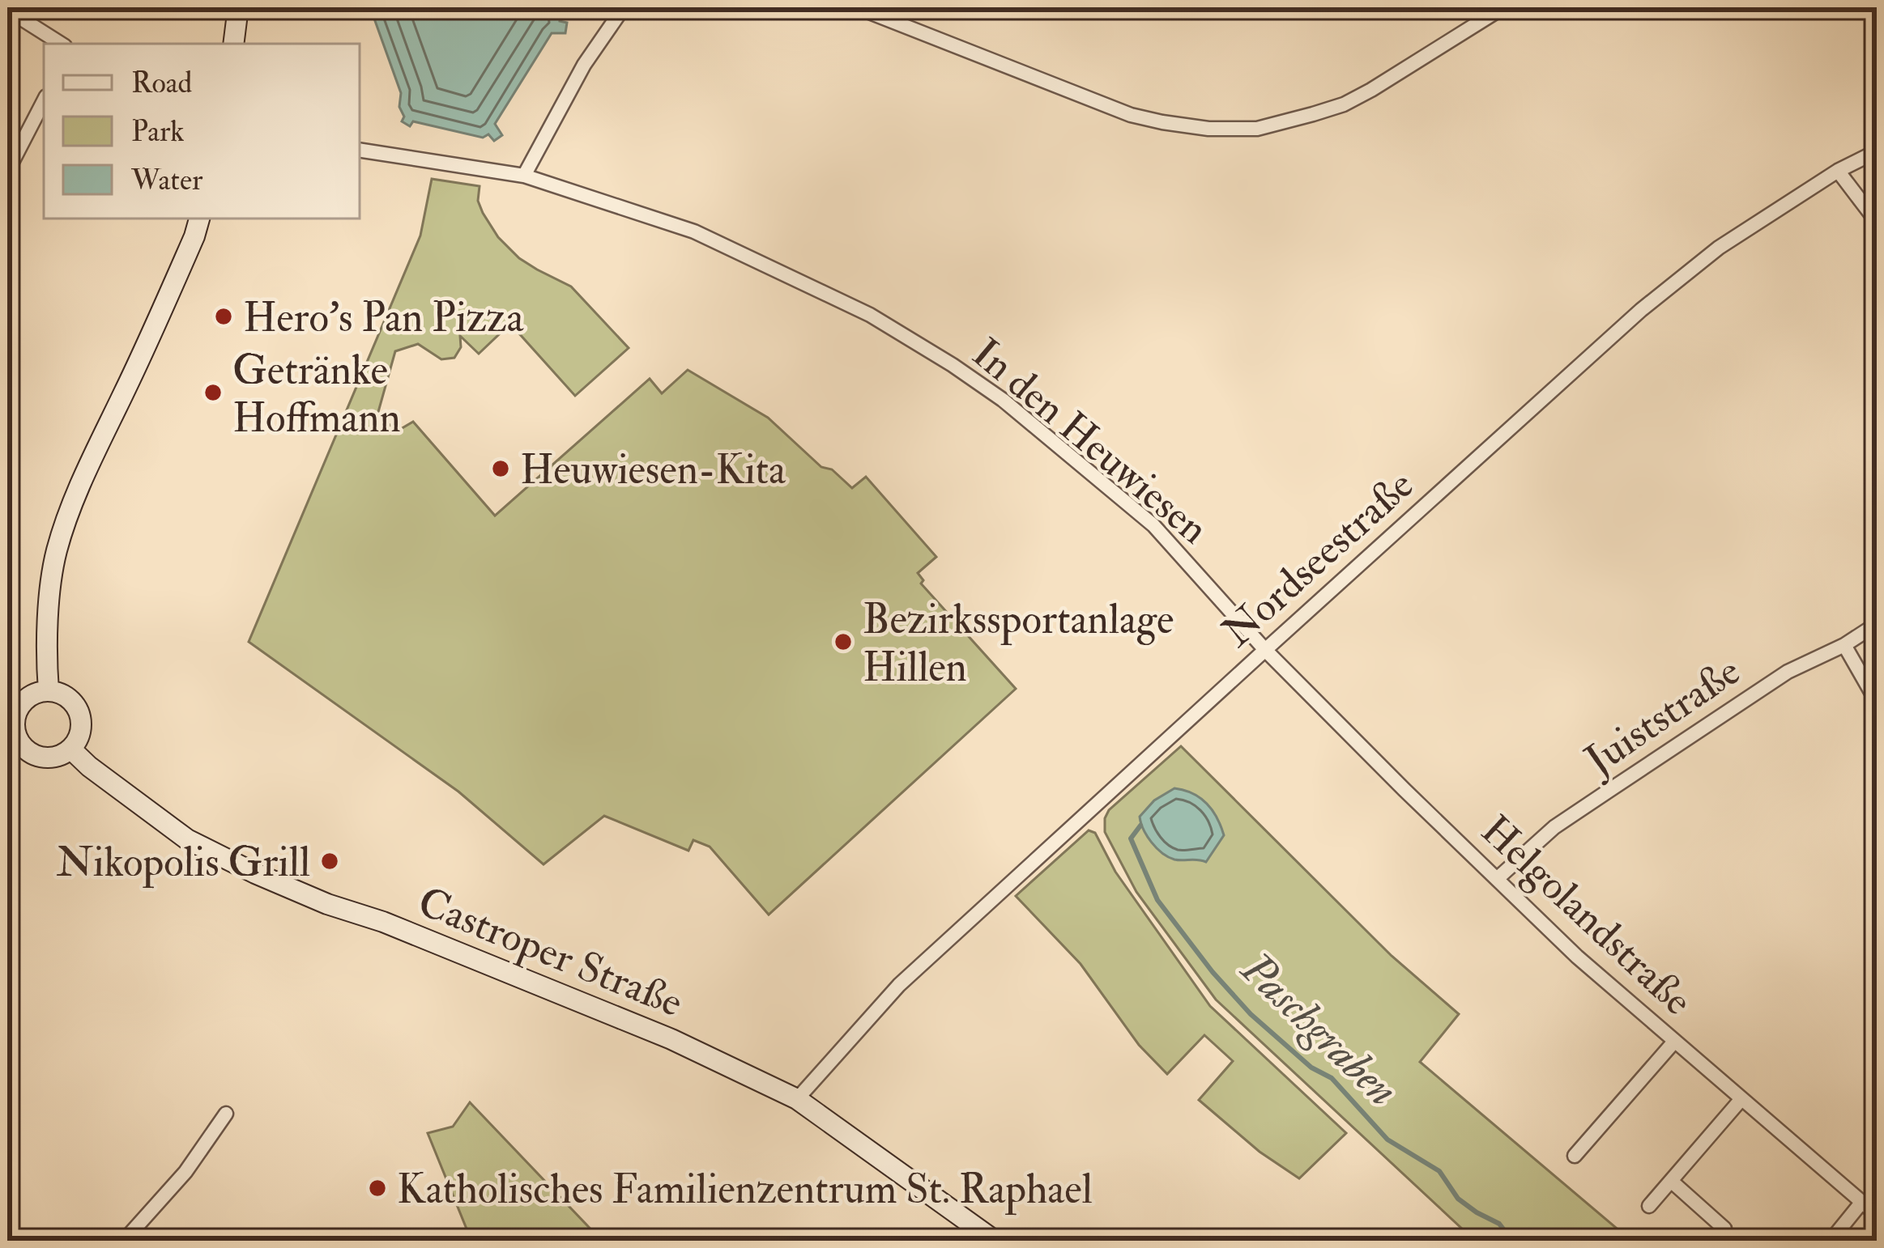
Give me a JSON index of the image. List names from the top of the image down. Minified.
{"streets":{"main road":["Castroper Straße"],"street":["In den Heuwiesen","Nordseestraße","Juiststraße","Helgolandstraße"]},"crossings":[["In den Heuwiesen","Nordseestraße"],["In den Heuwiesen","Helgolandstraße"],["Nordseestraße","Helgolandstraße"],["Nordseestraße","Castroper Straße"],["Juiststraße","Helgolandstraße"]],"water":["Paschgraben"],"places":["Hero's Pan Pizza","Getränke Hoffmann","Heuwiesen-Kita","Bezirkssportanlage Hillen","Nikopolis Grill","Katholisches Familienzentrum St. Raphael"],"legend":["Road","Park","Water"]}
